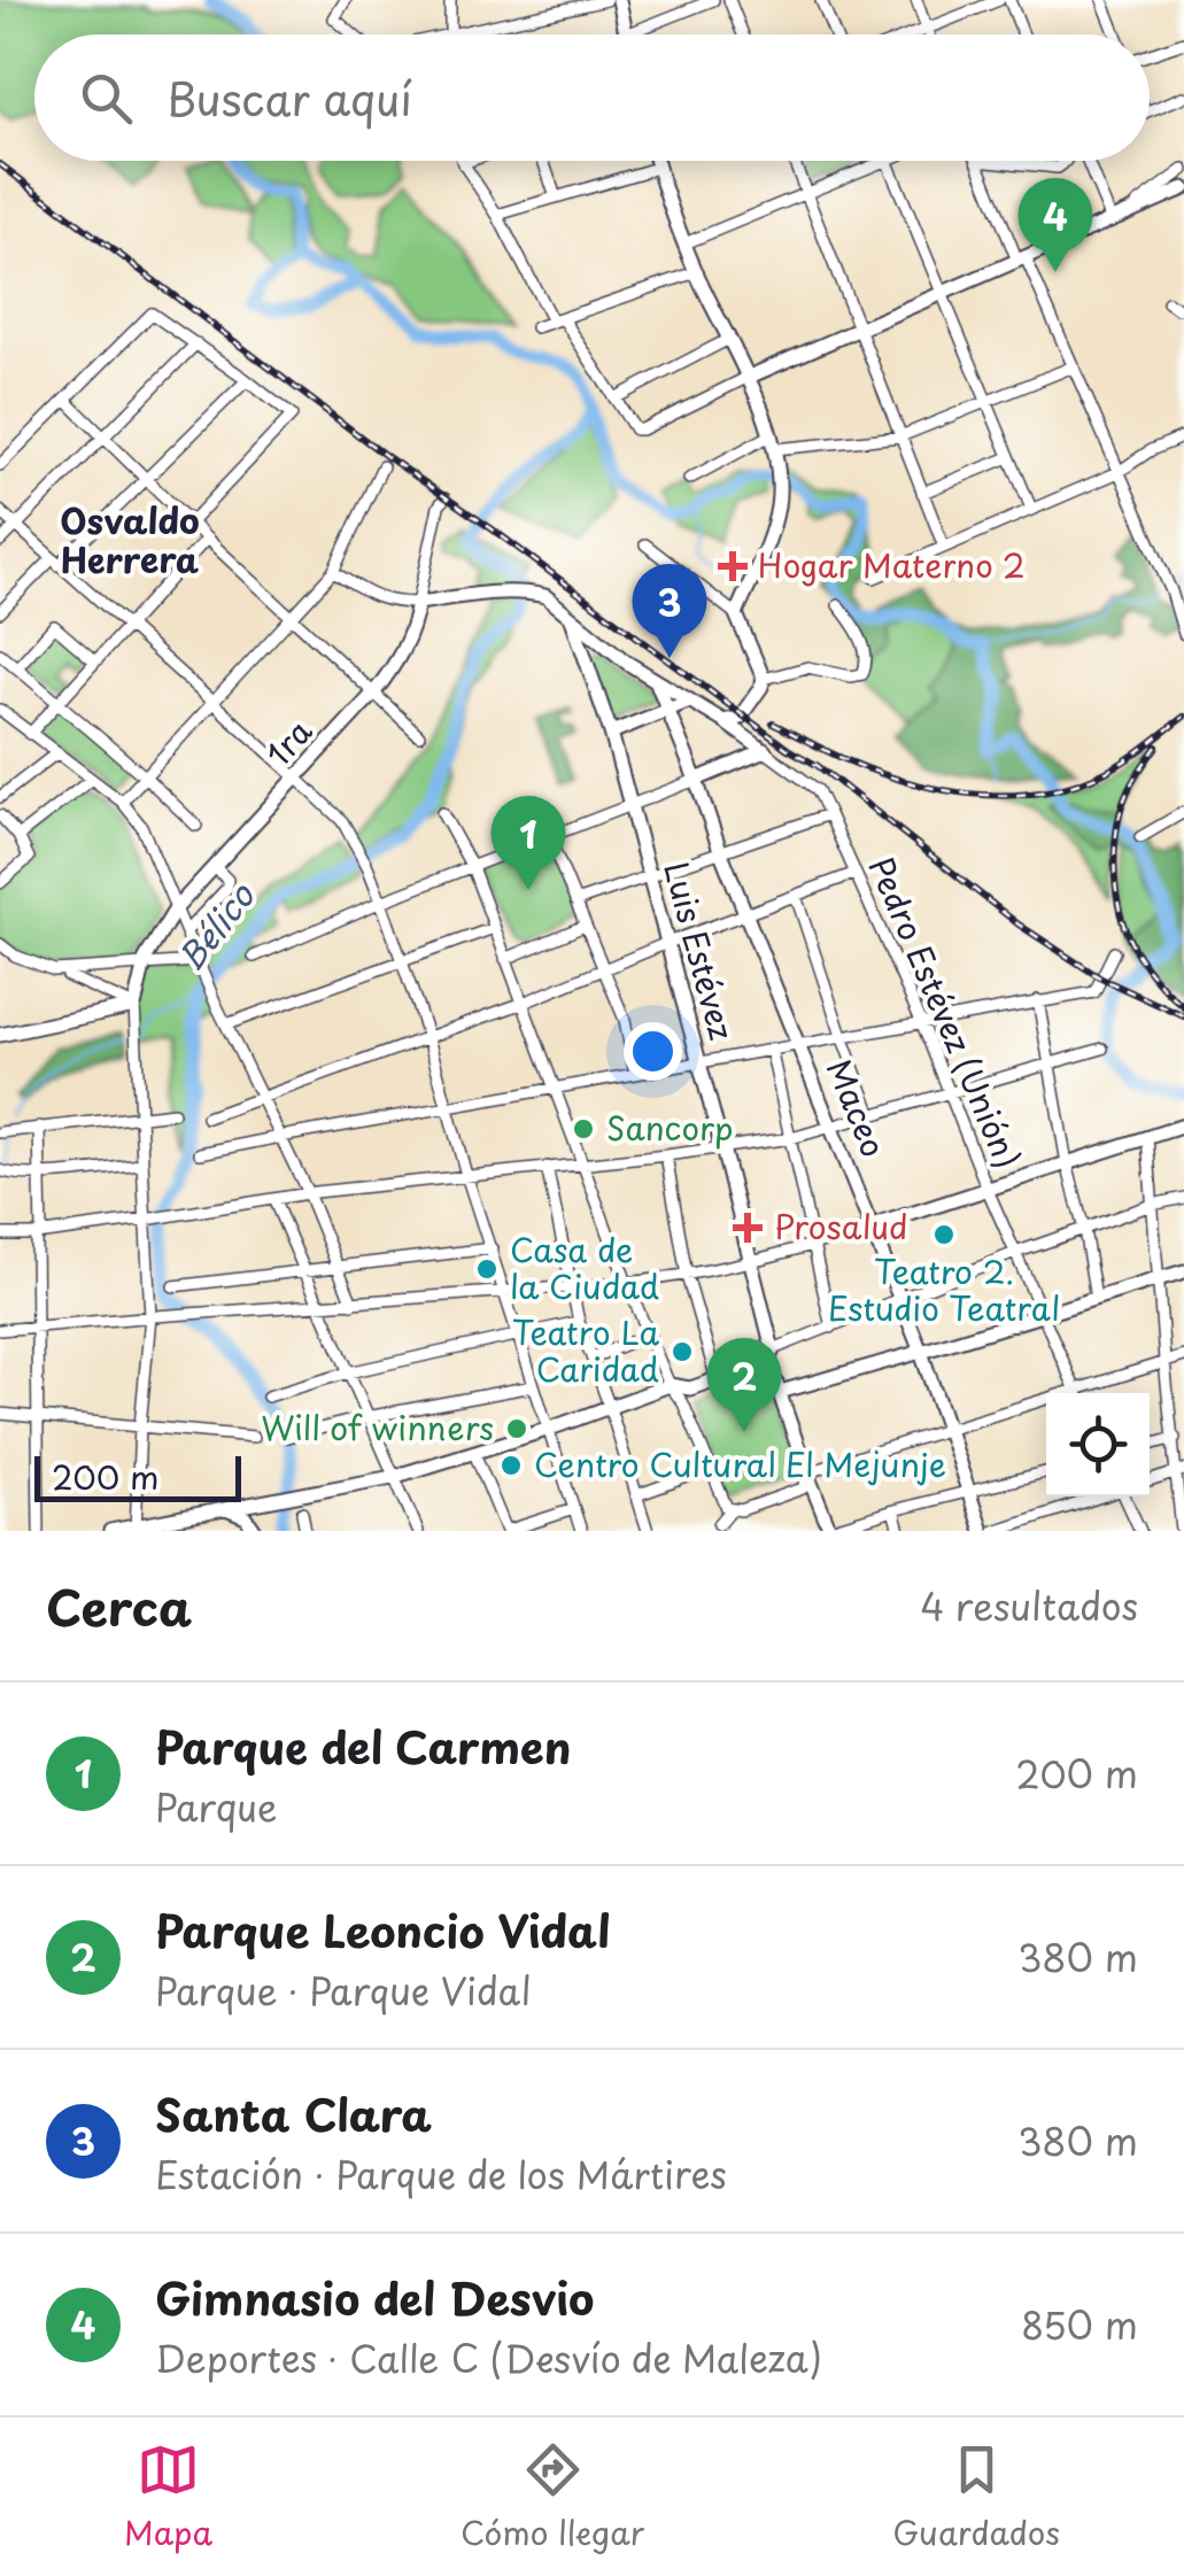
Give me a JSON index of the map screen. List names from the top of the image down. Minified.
{"streets":{"main road":["1ra","Luis Estévez","Pedro Estévez (Unión)","Maceo"]},"crossings":[["Luis Estévez","Pedro Estévez (Unión)"],["Pedro Estévez (Unión)","Maceo"]],"districts":["Osvaldo Herrera"],"water":["Bélico"],"places":{"health":["Hogar Materno 2","Prosalud"],"other":["Sancorp","Teatro 2. Estudio Teatral","Casa de la Ciudad","Teatro La Caridad","Will of winners","Centro Cultural El Mejunje"]},"scale_bar":"200 m","page":{"search":"Buscar aquí","pins":["4","3","1","2"],"scale":"200 m","heading":["Cerca","4 resultados"],"list":[{"mark":"1","name":"Parque del Carmen","note":"Parque","value":"200 m"},{"mark":"2","name":"Parque Leoncio Vidal","note":"Parque · Parque Vidal","value":"380 m"},{"mark":"3","name":"Santa Clara","note":"Estación · Parque de los Mártires","value":"380 m"},{"mark":"4","name":"Gimnasio del Desvio","note":"Deportes · Calle C (Desvío de Maleza)","value":"850 m"}],"nav":["Mapa","Cómo llegar","Guardados"]}}
